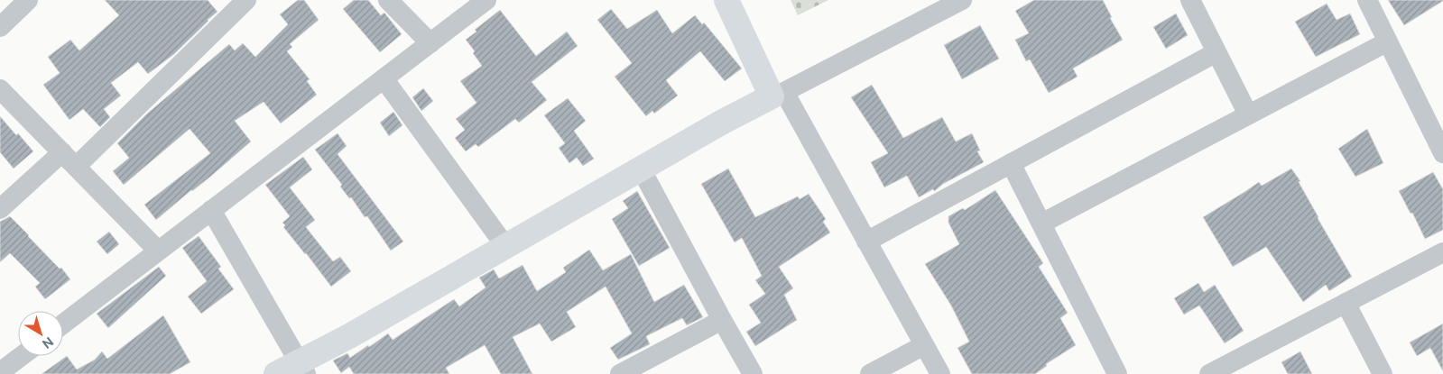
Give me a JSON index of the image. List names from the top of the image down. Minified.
{"north":"bottom right"}
